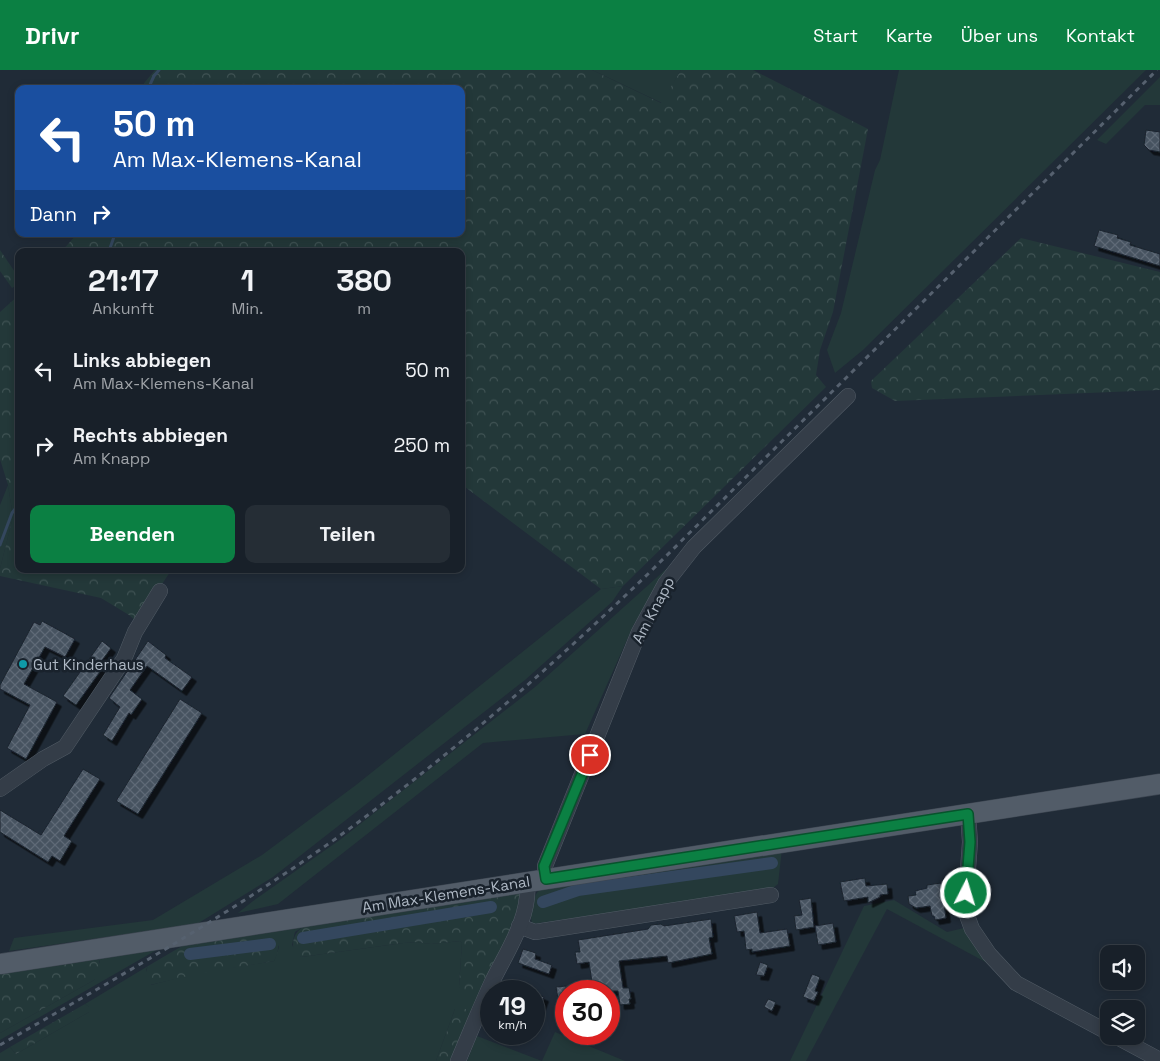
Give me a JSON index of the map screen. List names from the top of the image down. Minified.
{"streets":{"main road":["Am Max-Klemens-Kanal"],"street":["Am Knapp"]},"crossings":[["Am Knapp","Am Max-Klemens-Kanal"]],"places":["Gut Kinderhaus"],"page":{"header":"Drivr","nav":["Start","Karte","Über uns","Kontakt"],"turn":["50 m","Am Max-Klemens-Kanal"],"then":"Dann","eta":["21:17","Ankunft","1","Min.","380","m"],"list":[{"name":"Links abbiegen","note":"Am Max-Klemens-Kanal","value":"50 m"},{"name":"Rechts abbiegen","note":"Am Knapp","value":"250 m"}],"buttons":["Beenden","Teilen"],"speed":"19 km/h","limit":"30"}}
